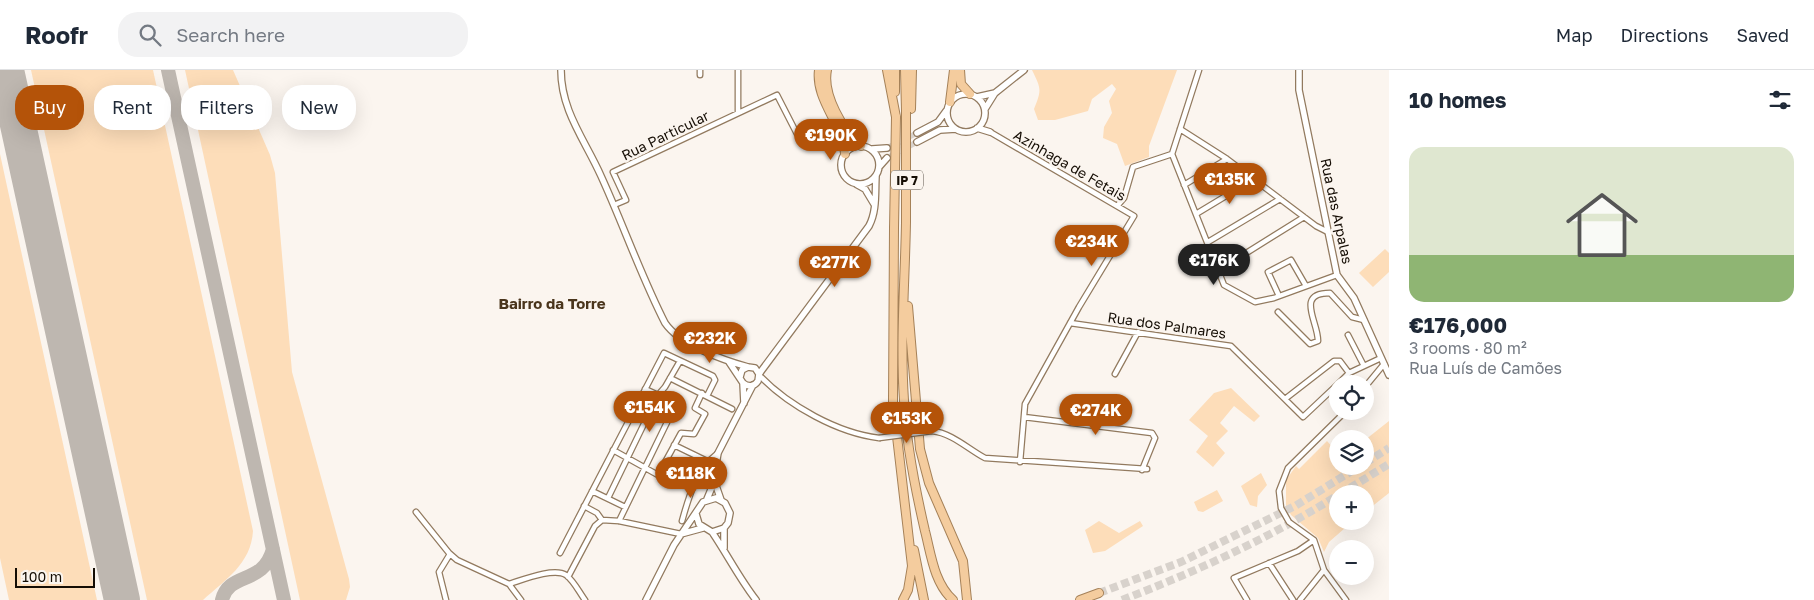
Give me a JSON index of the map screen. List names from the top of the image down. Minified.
{"streets":{"highway":["IP 7"],"street":["Rua Particular","Azinhaga de Fetais","Rua das Arpalas","Rua dos Palmares"]},"crossings":[["Azinhaga de Fetais","Rua dos Palmares"],["Rua das Arpalas","Rua dos Palmares"]],"districts":["Bairro da Torre"],"scale_bar":"100 m","page":{"header":"Roofr","search":"Search here","nav":["Map","Directions","Saved"],"heading":"10 homes","chip":["Buy","Rent","Filters","New"],"price":["€190K","€135K","€234K","€176K","€277K","€232K","€154K","€274K","€153K","€118K"],"list":[{"name":"€176,000","note":"3 rooms · 80 m² · Rua Luís de Camões"}],"map_buttons":["+","−"],"scale":"100 m"}}
